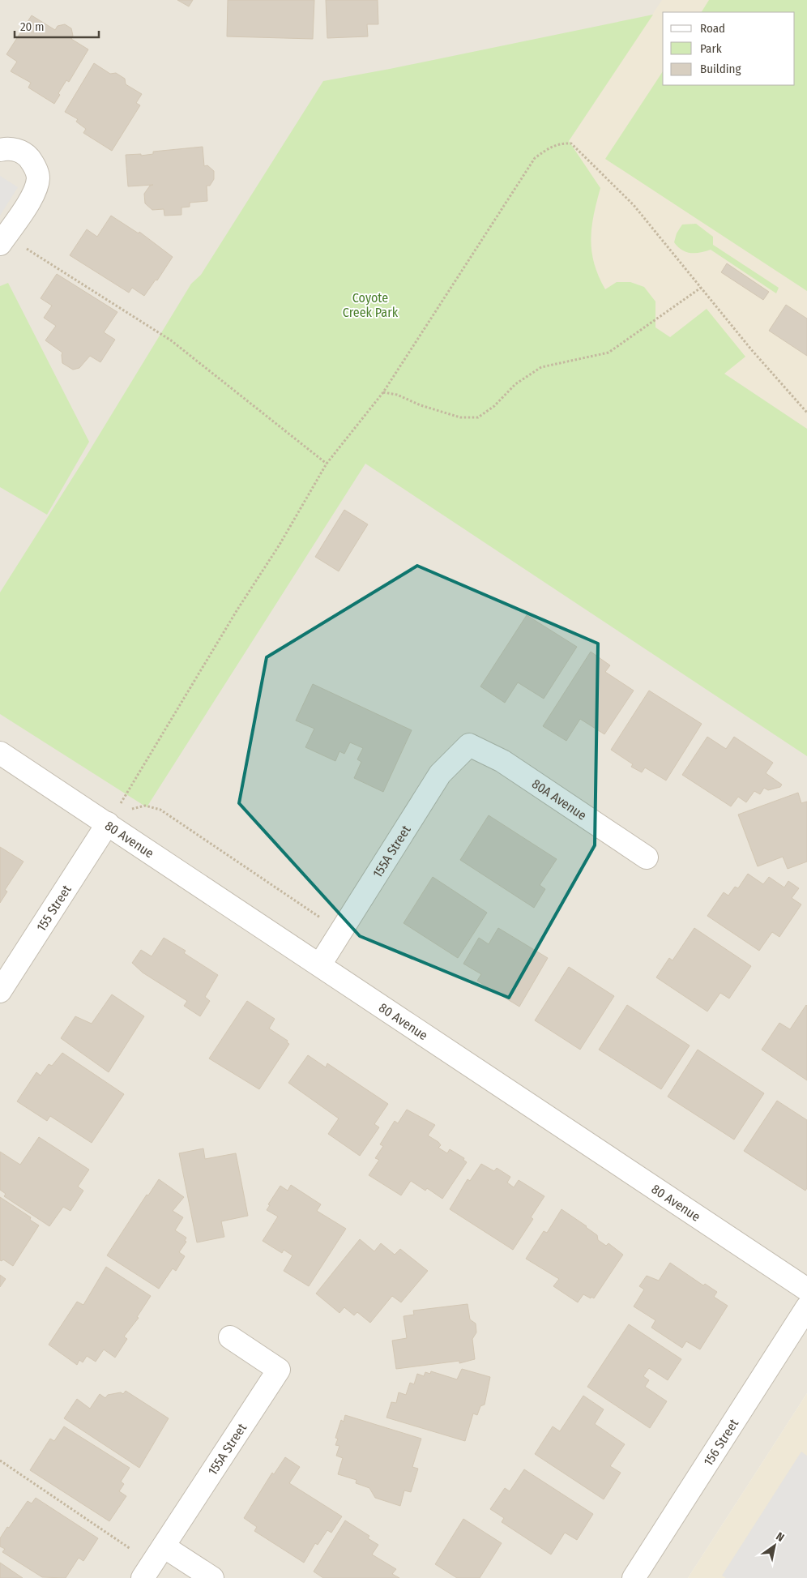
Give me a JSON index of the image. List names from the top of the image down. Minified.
{"streets":{"street":["80A Avenue","80 Avenue","155A Street","155 Street","156 Street"]},"crossings":[["80A Avenue","155A Street"],["80 Avenue","155A Street"],["80 Avenue","155 Street"]],"parks":["Coyote Creek Park"],"legend":["Road","Park","Building"],"scale_bar":"20 m","north":"top right"}
